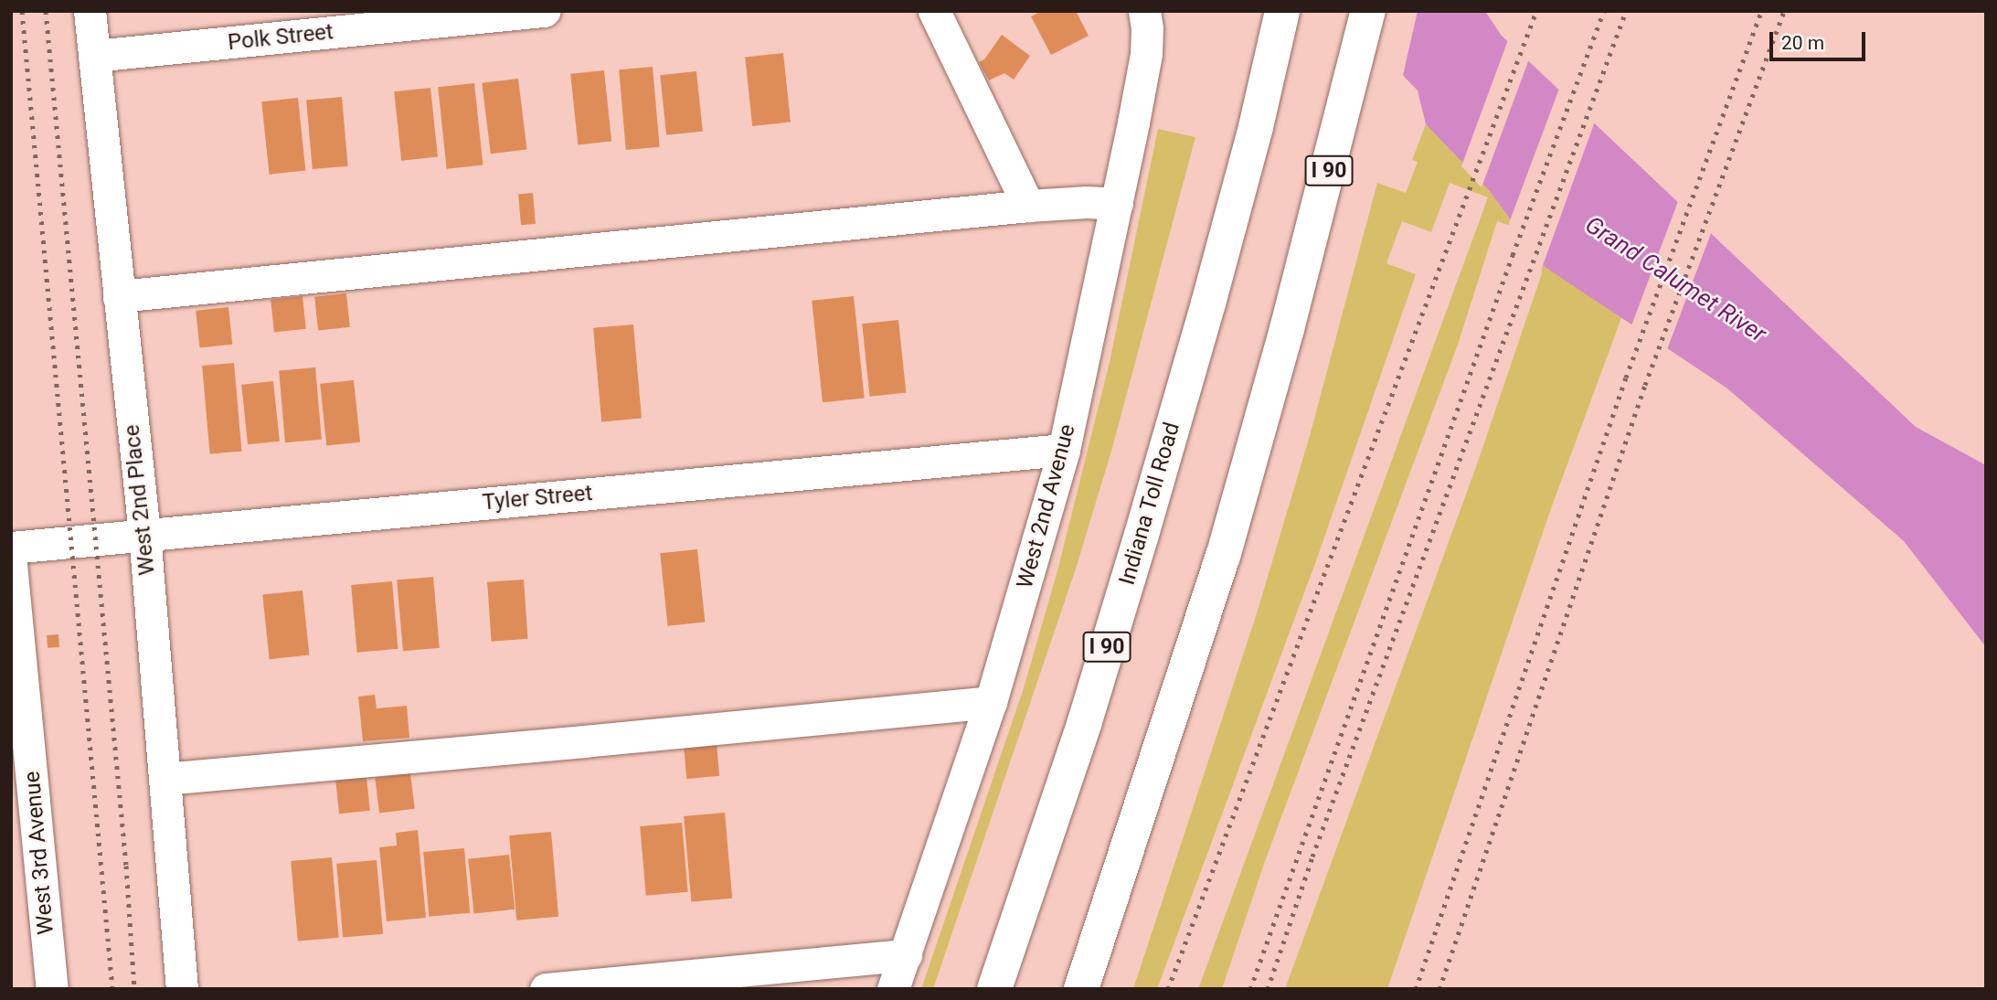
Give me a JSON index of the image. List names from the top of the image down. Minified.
{"streets":{"highway":["I 90","Indiana Toll Road"],"street":["Polk Street","Tyler Street","West 2nd Place","West 2nd Avenue","West 3rd Avenue"]},"crossings":[["Polk Street","West 2nd Place"],["Tyler Street","West 2nd Place"],["Tyler Street","West 2nd Avenue"]],"water":["Grand Calumet River"],"scale_bar":"20 m"}
